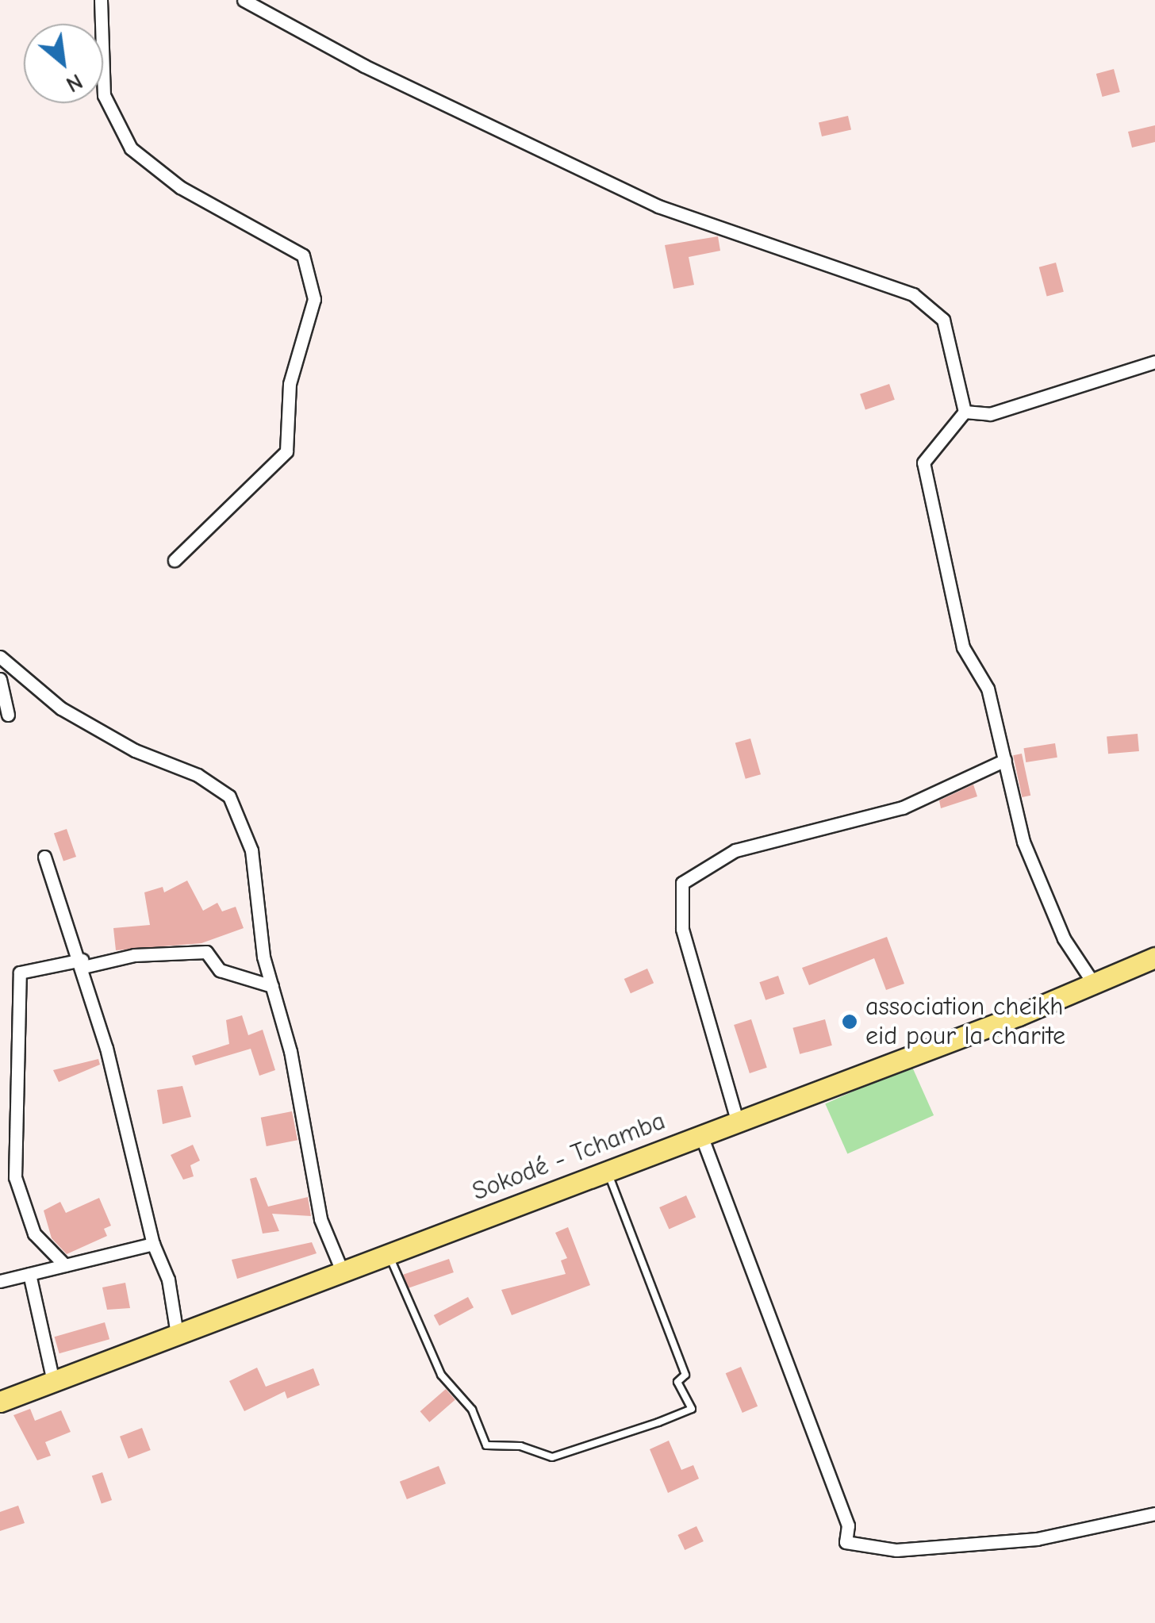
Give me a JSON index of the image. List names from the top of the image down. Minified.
{"streets":{"main road":["Sokodé - Tchamba"]},"places":["association cheikh eid pour la charite"],"north":"bottom right"}
